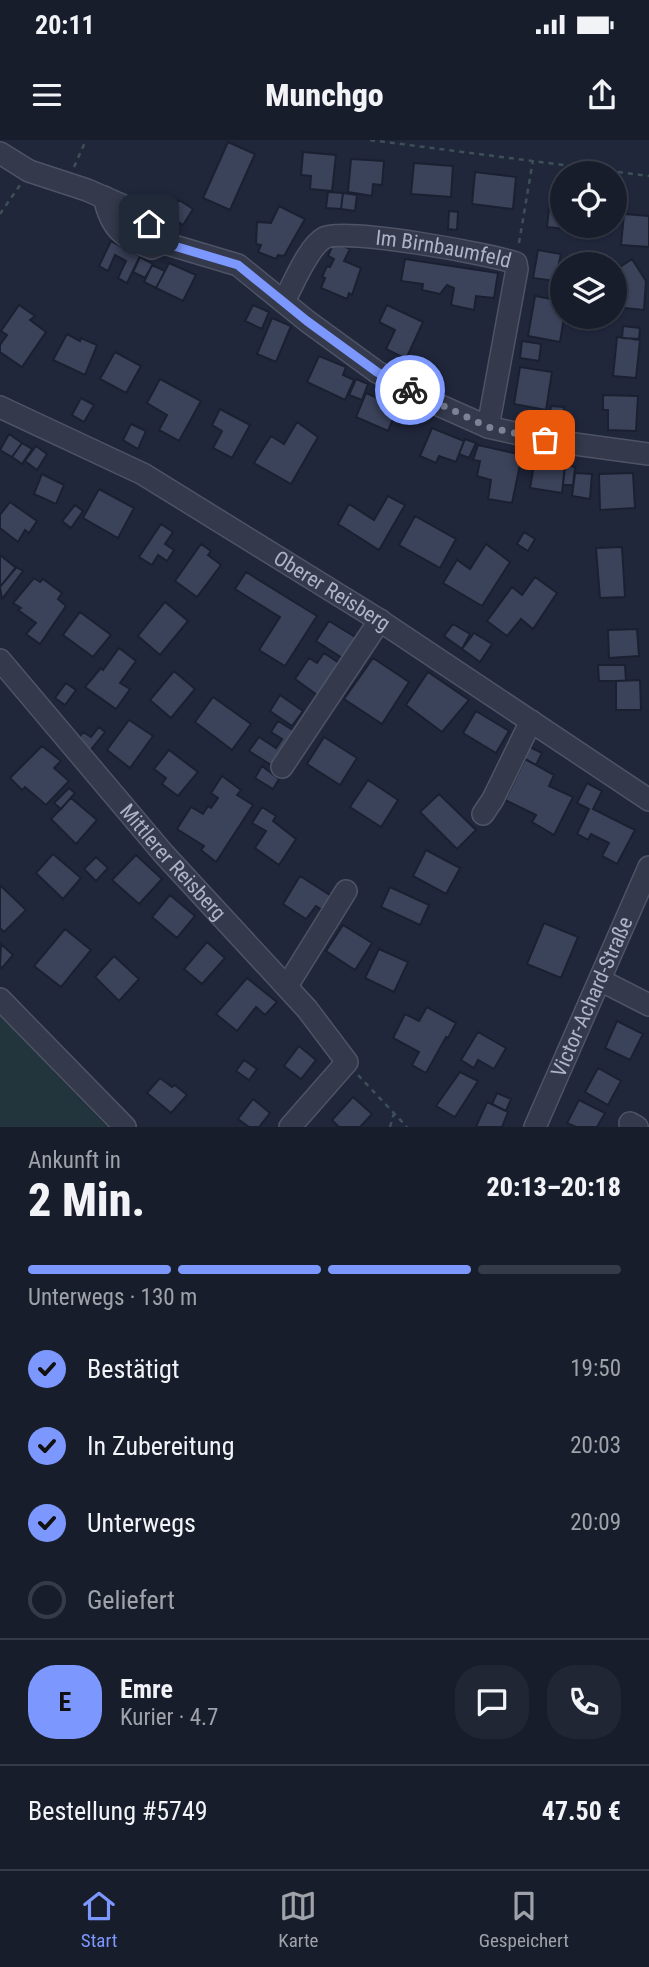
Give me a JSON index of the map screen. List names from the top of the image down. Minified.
{"streets":{"street":["Im Birnbaumfeld","Oberer Reisberg","Mittlerer Reisberg","Victor-Achard-Straße"]},"page":{"status":"20:11","header":"Munchgo","heading":["2 Min.","Ankunft in","20:13–20:18"],"panel":["Emre","Kurier · 4.7","Bestellung #5749","47.50 €"],"bar":"Unterwegs · 130 m","list":[["Bestätigt","19:50"],["In Zubereitung","20:03"],["Unterwegs","20:09"],"Geliefert"],"round":"E","tabs":["Start","Karte","Gespeichert"]}}
